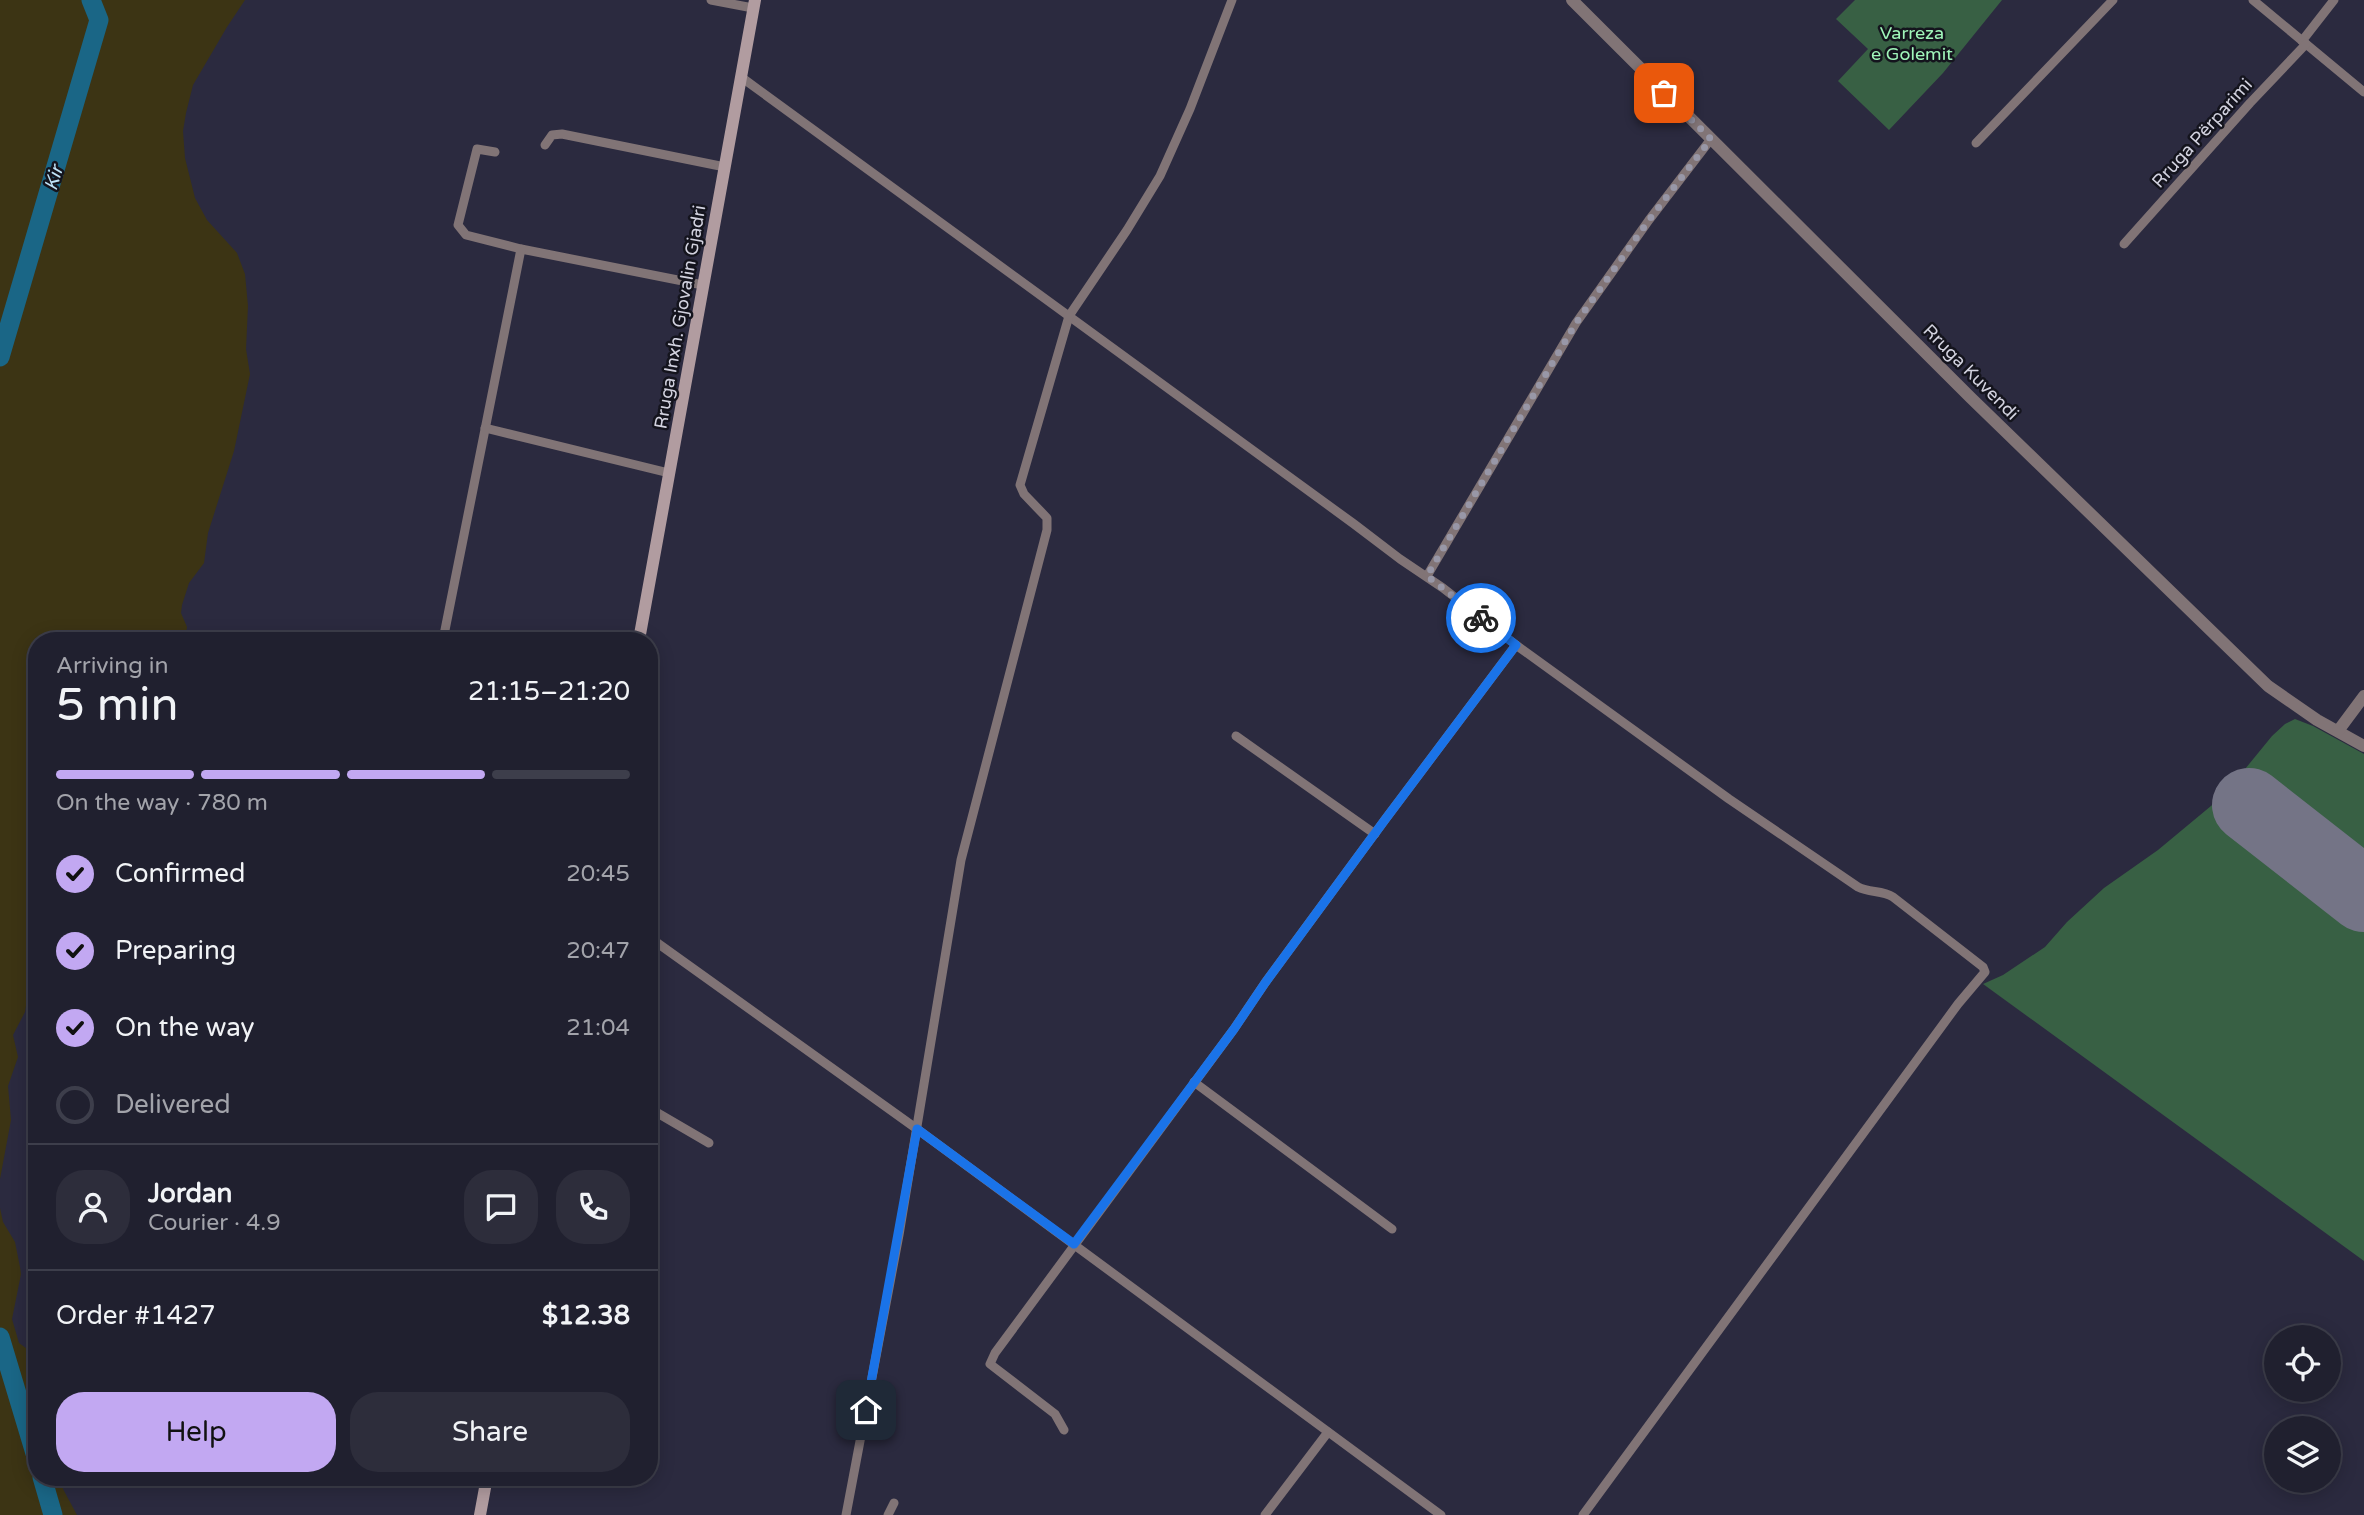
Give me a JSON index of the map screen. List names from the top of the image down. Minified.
{"streets":{"main road":["Rruga Inxh. Gjovalin Gjadri"],"street":["Rruga Përparimi","Rruga Kuvendi"]},"water":["Kir"],"parks":["Varreza e Golemit"],"page":{"heading":["5 min","Arriving in","21:15–21:20"],"panel":["Jordan","Courier · 4.9","Order #1427","$12.38"],"bar":"On the way · 780 m","list":[["Confirmed","20:45"],["Preparing","20:47"],["On the way","21:04"],"Delivered"],"buttons":["Help","Share"]}}
